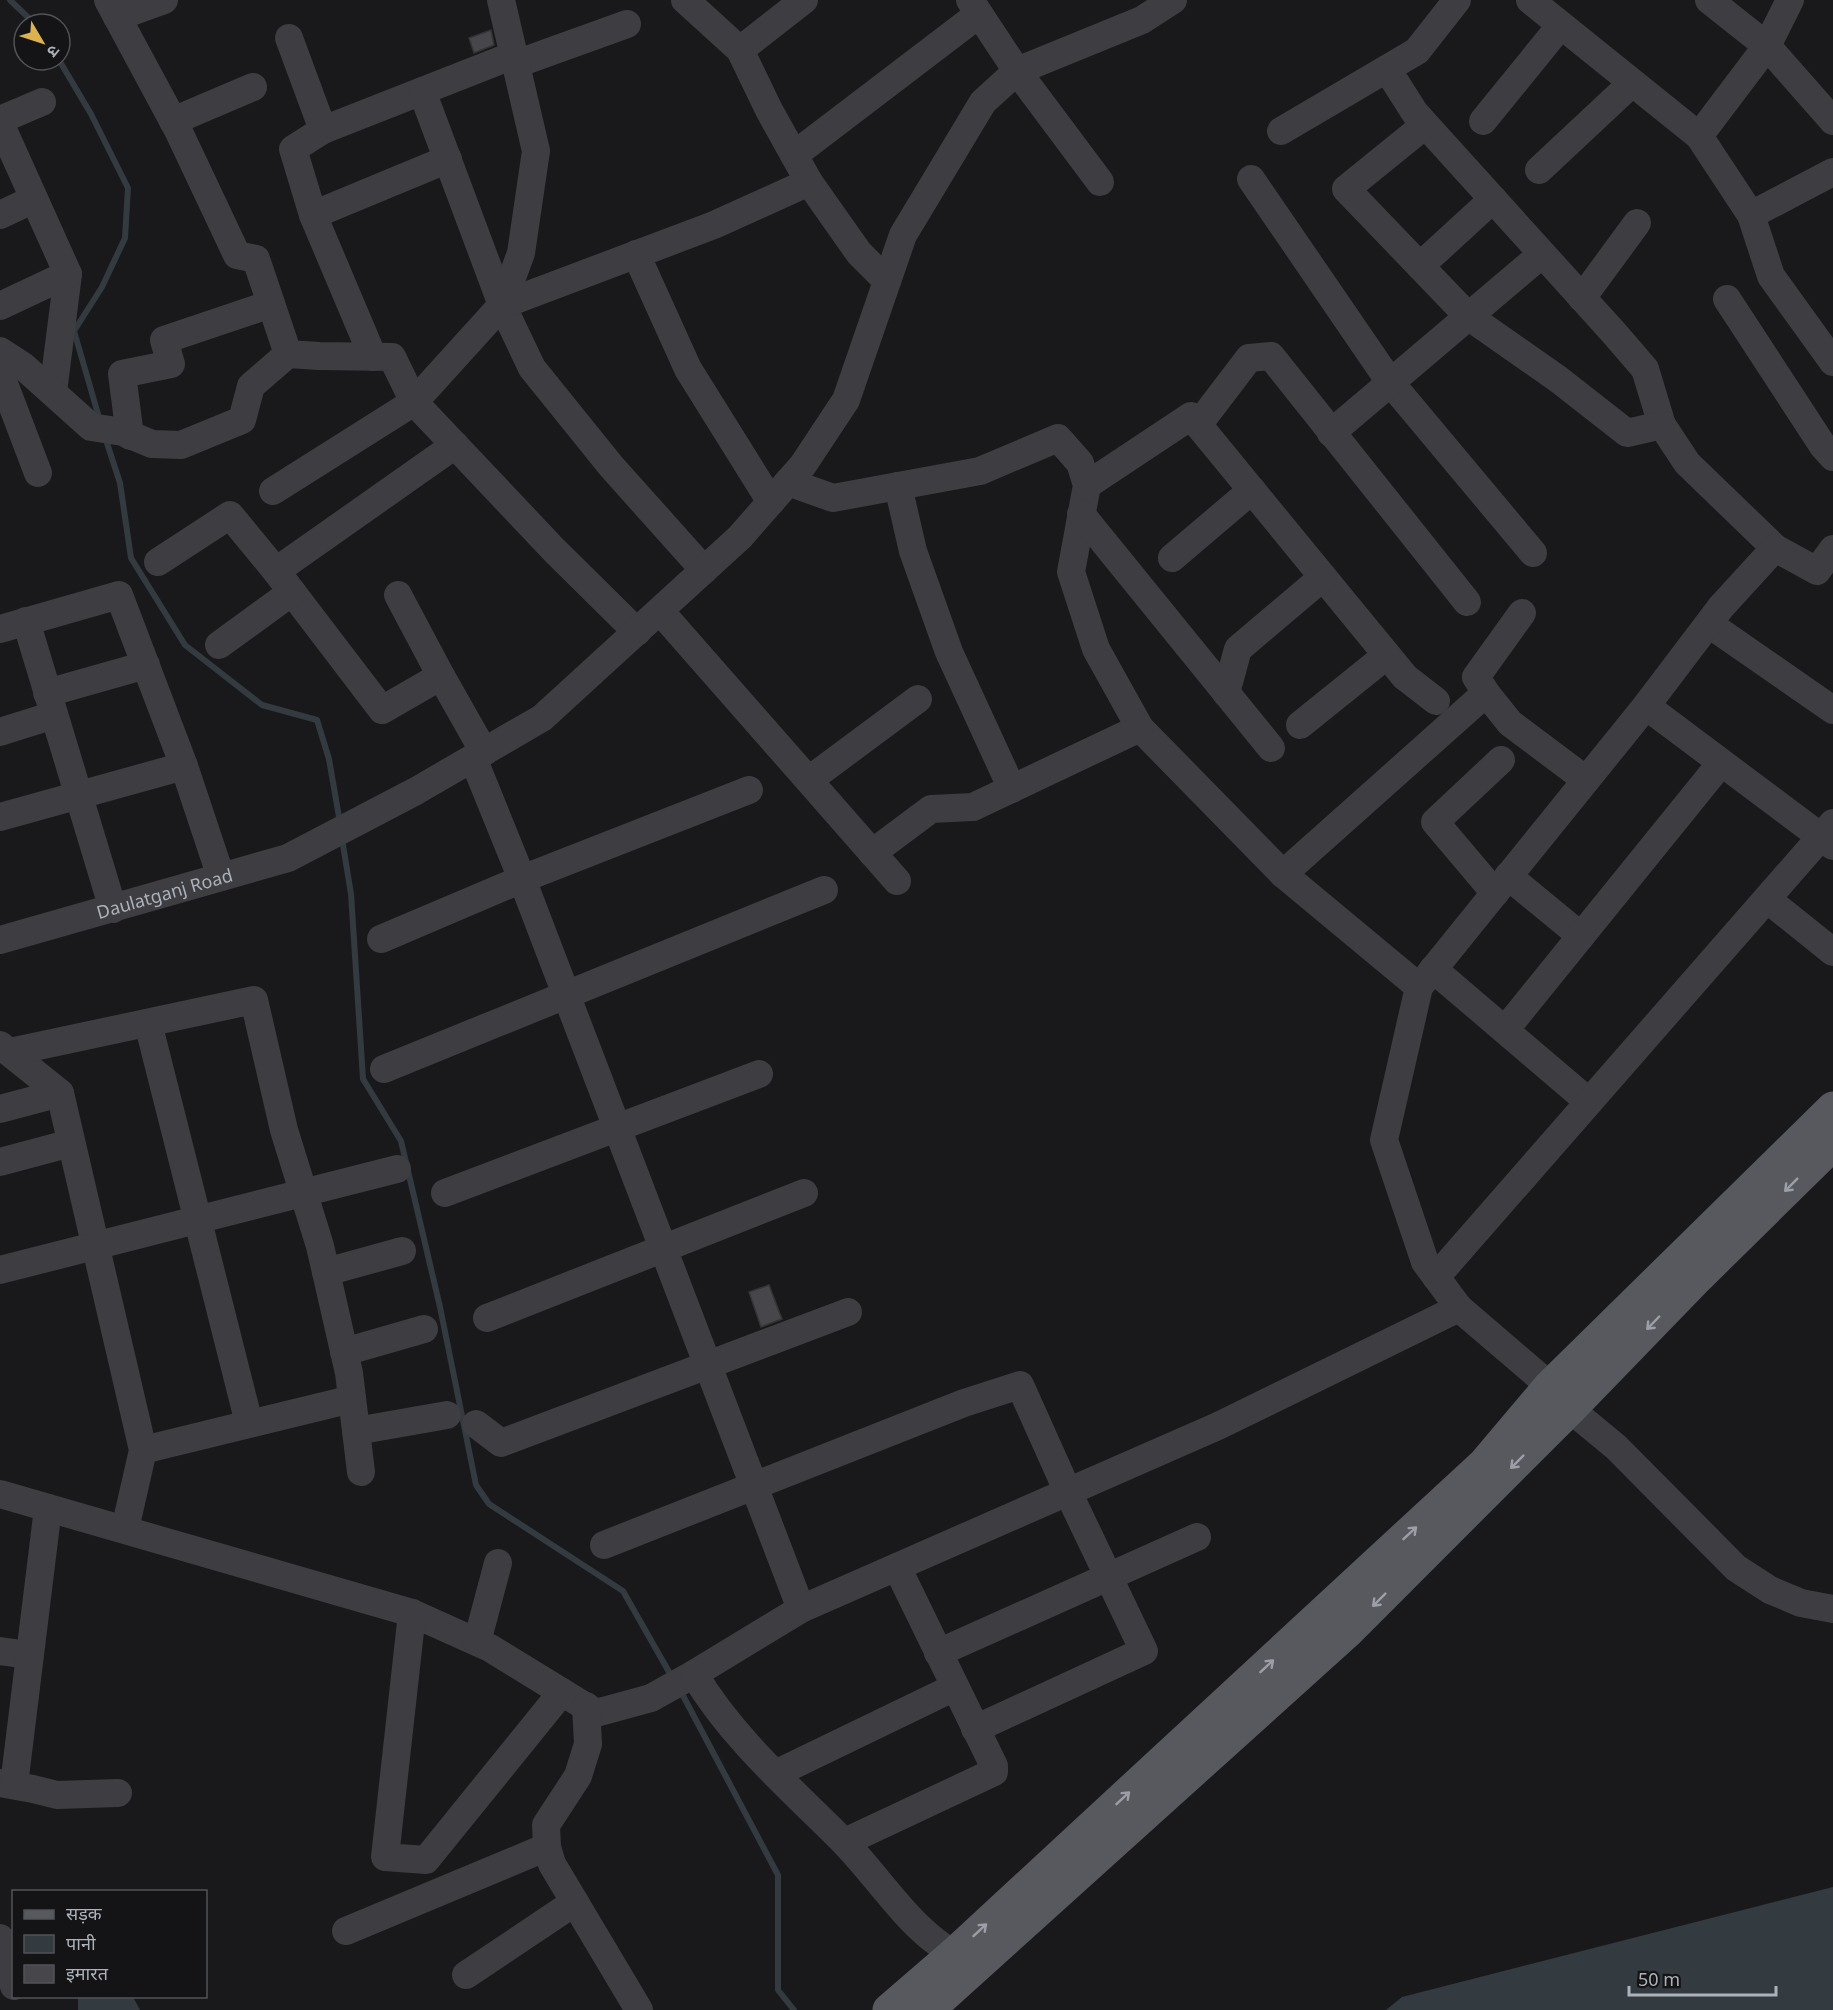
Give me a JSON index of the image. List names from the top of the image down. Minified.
{"streets":{"street":["Daulatganj Road"]},"legend":["सड़क","पानी","इमारत"],"scale_bar":"50 m","north":"bottom right"}
